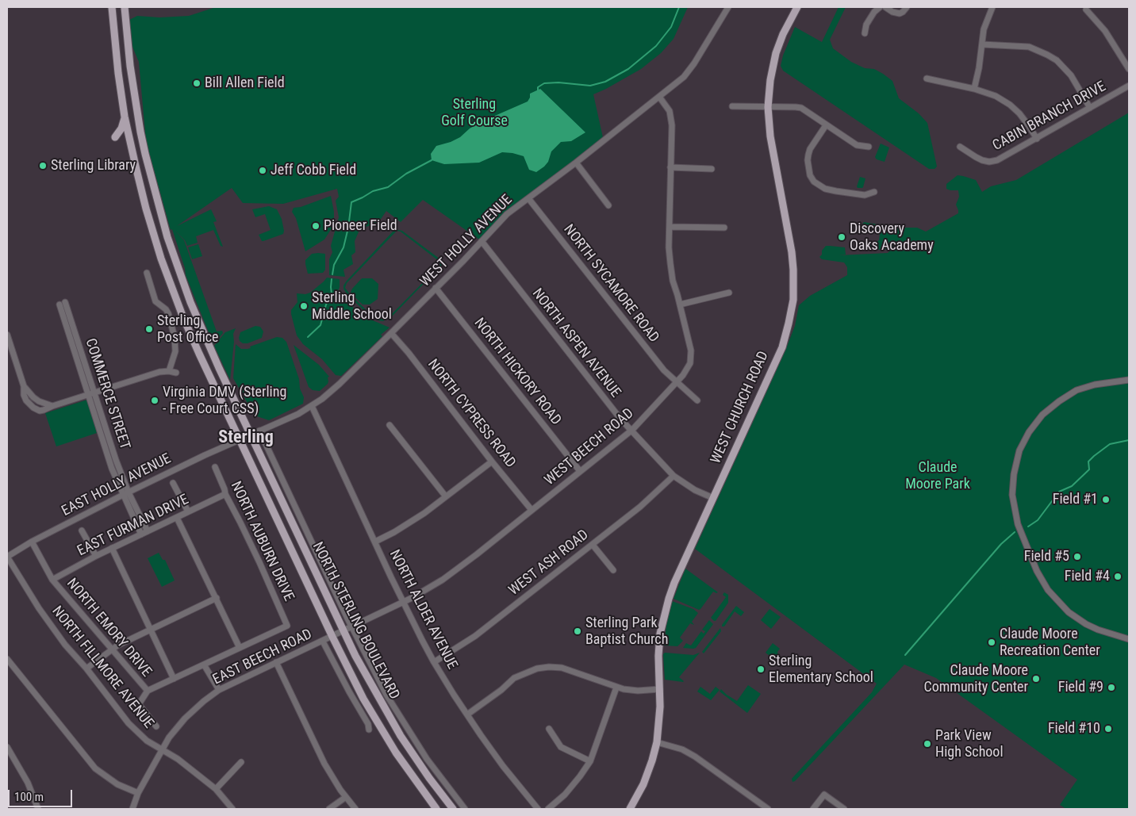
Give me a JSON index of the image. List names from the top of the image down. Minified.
{"streets":{"main road":["WEST CHURCH ROAD","NORTH STERLING BOULEVARD"],"street":["CABIN BRANCH DRIVE","WEST HOLLY AVENUE","NORTH SYCAMORE ROAD","NORTH ASPEN AVENUE","NORTH HICKORY ROAD","COMMERCE STREET","NORTH CYPRESS ROAD","WEST BEECH ROAD","EAST HOLLY AVENUE","EAST FURMAN DRIVE","NORTH AUBURN DRIVE","WEST ASH ROAD","NORTH ALDER AVENUE","NORTH EMORY DRIVE","EAST BEECH ROAD","NORTH FILLMORE AVENUE"]},"crossings":[["WEST HOLLY AVENUE","NORTH SYCAMORE ROAD"],["WEST HOLLY AVENUE","NORTH ASPEN AVENUE"],["WEST HOLLY AVENUE","NORTH HICKORY ROAD"],["WEST HOLLY AVENUE","NORTH CYPRESS ROAD"],["WEST HOLLY AVENUE","WEST BEECH ROAD"],["WEST HOLLY AVENUE","EAST HOLLY AVENUE"],["WEST HOLLY AVENUE","NORTH ALDER AVENUE"],["WEST HOLLY AVENUE","NORTH STERLING BOULEVARD"],["NORTH SYCAMORE ROAD","WEST BEECH ROAD"],["NORTH ASPEN AVENUE","WEST CHURCH ROAD"],["NORTH ASPEN AVENUE","WEST BEECH ROAD"],["NORTH ASPEN AVENUE","WEST ASH ROAD"],["NORTH HICKORY ROAD","WEST BEECH ROAD"],["COMMERCE STREET","EAST HOLLY AVENUE"],["NORTH CYPRESS ROAD","WEST BEECH ROAD"],["WEST BEECH ROAD","NORTH ALDER AVENUE"],["WEST BEECH ROAD","NORTH STERLING BOULEVARD"],["WEST BEECH ROAD","EAST BEECH ROAD"],["EAST HOLLY AVENUE","NORTH STERLING BOULEVARD"],["EAST HOLLY AVENUE","NORTH EMORY DRIVE"],["EAST HOLLY AVENUE","NORTH FILLMORE AVENUE"],["EAST FURMAN DRIVE","NORTH AUBURN DRIVE"],["EAST FURMAN DRIVE","NORTH EMORY DRIVE"],["WEST ASH ROAD","NORTH ALDER AVENUE"],["NORTH STERLING BOULEVARD","EAST BEECH ROAD"],["EAST BEECH ROAD","NORTH FILLMORE AVENUE"]],"districts":["Sterling"],"parks":["Sterling Golf Course","Claude Moore Park"],"places":["Bill Allen Field","Sterling Library","Jeff Cobb Field","Pioneer Field","Discovery Oaks Academy","Sterling Middle School","Sterling Post Office","Virginia DMV (Sterling - Free Court CSS)","Field #1","Field #5","Field #4","Sterling Park Baptist Church","Claude Moore Recreation Center","Sterling Elementary School","Claude Moore Community Center","Field #9","Field #10","Park View High School"],"scale_bar":"100 m"}
